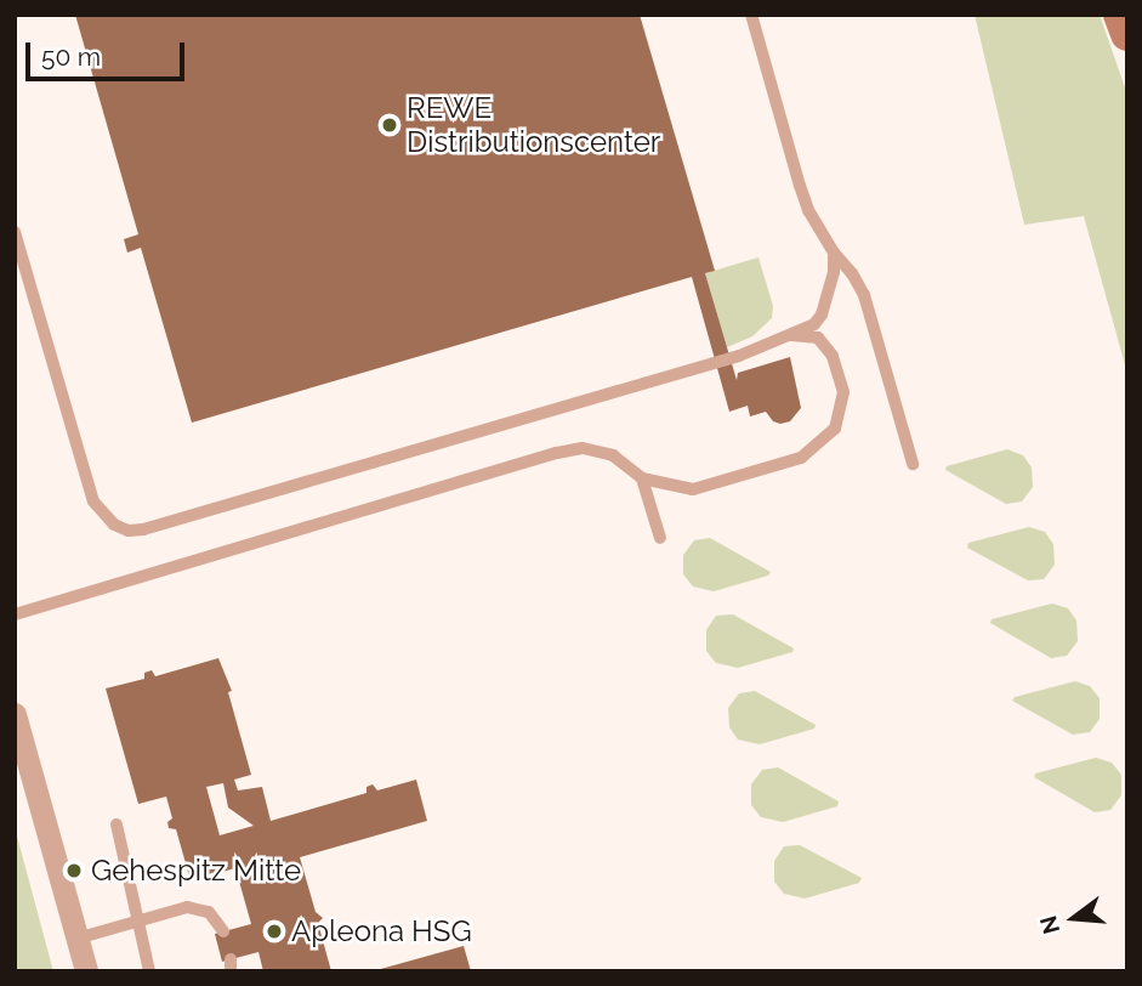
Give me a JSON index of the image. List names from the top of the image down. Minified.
{"places":["REWE Distributionscenter","Gehespitz Mitte","Apleona HSG"],"scale_bar":"50 m","north":"left"}
